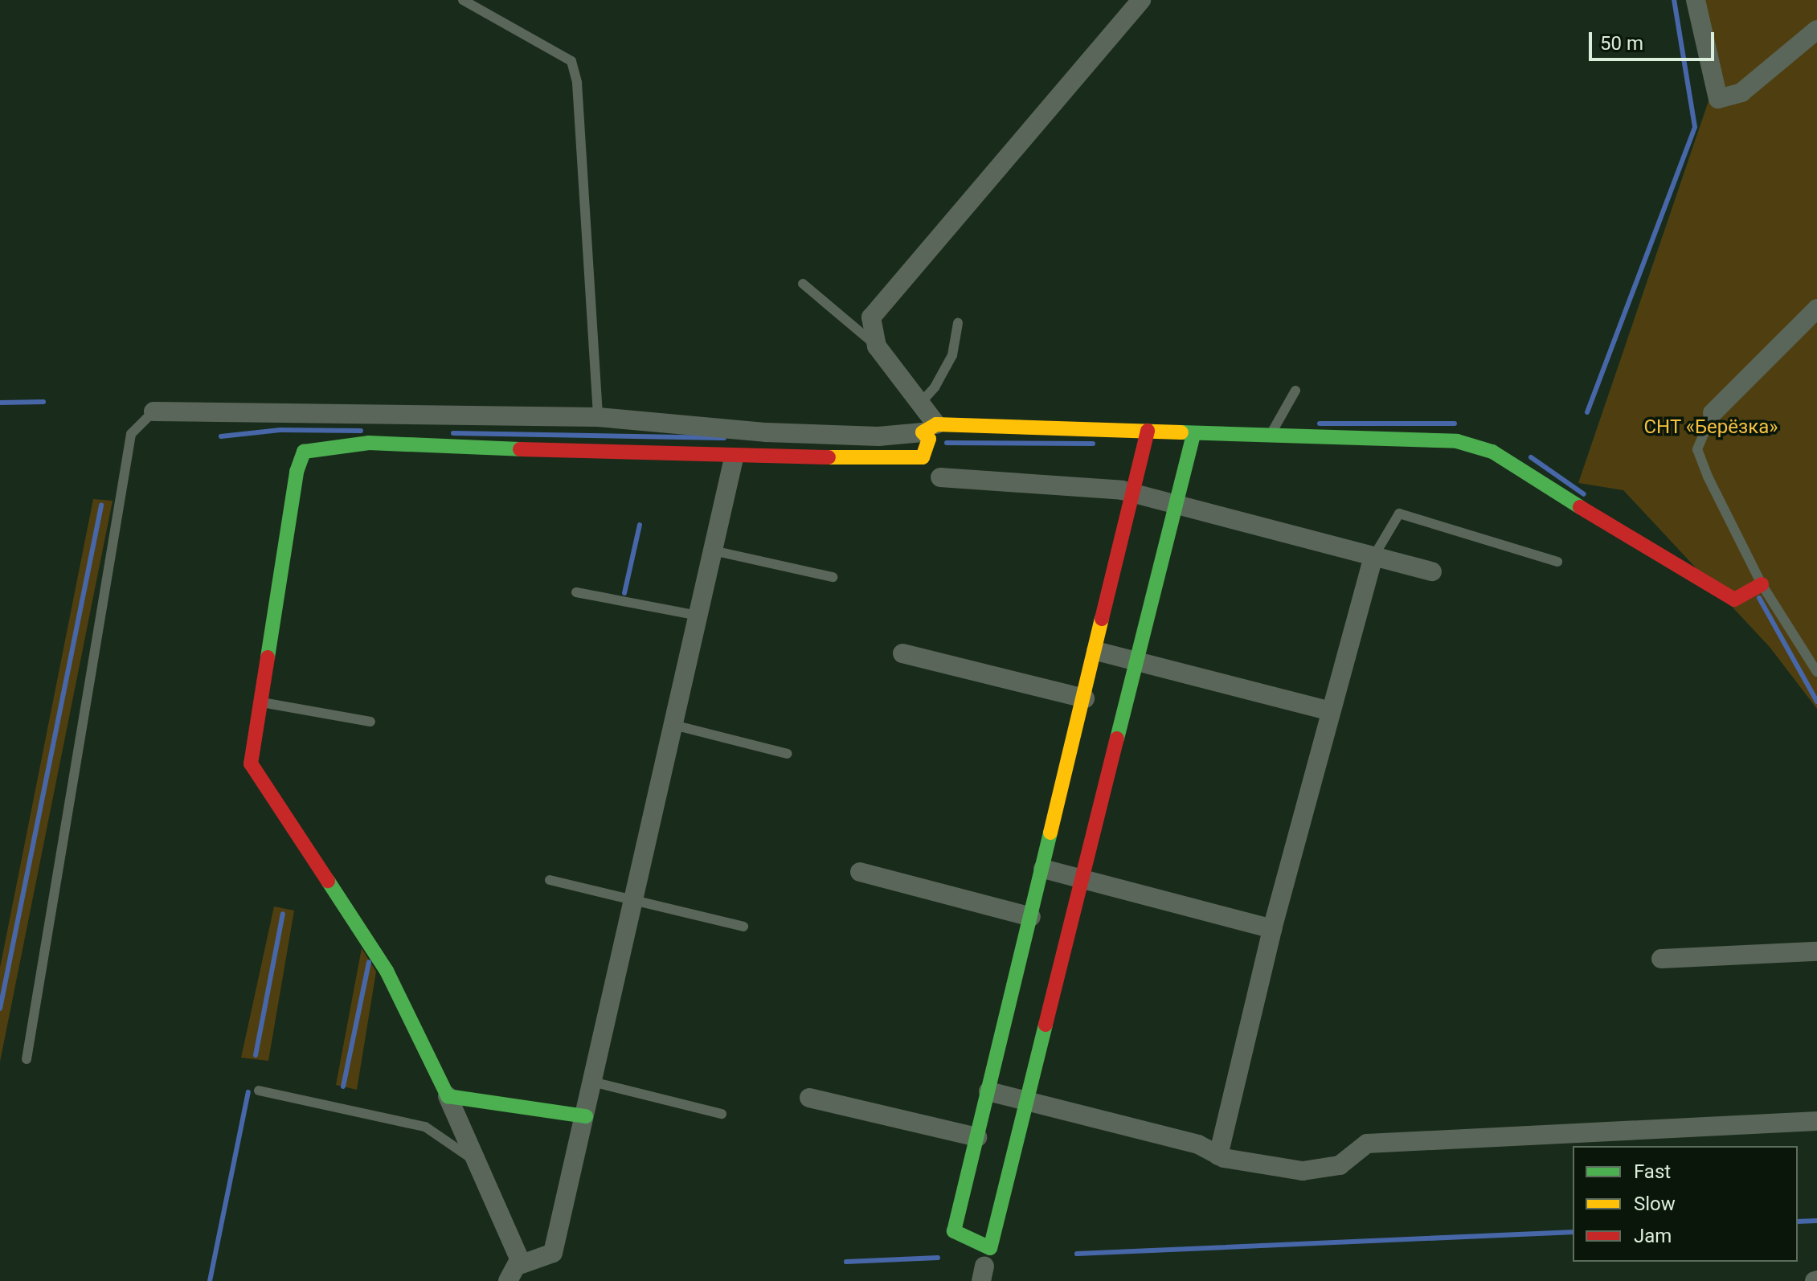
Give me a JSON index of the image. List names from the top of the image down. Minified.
{"parks":["СНТ «Берёзка»"],"legend":["Fast","Slow","Jam"],"scale_bar":"50 m"}
